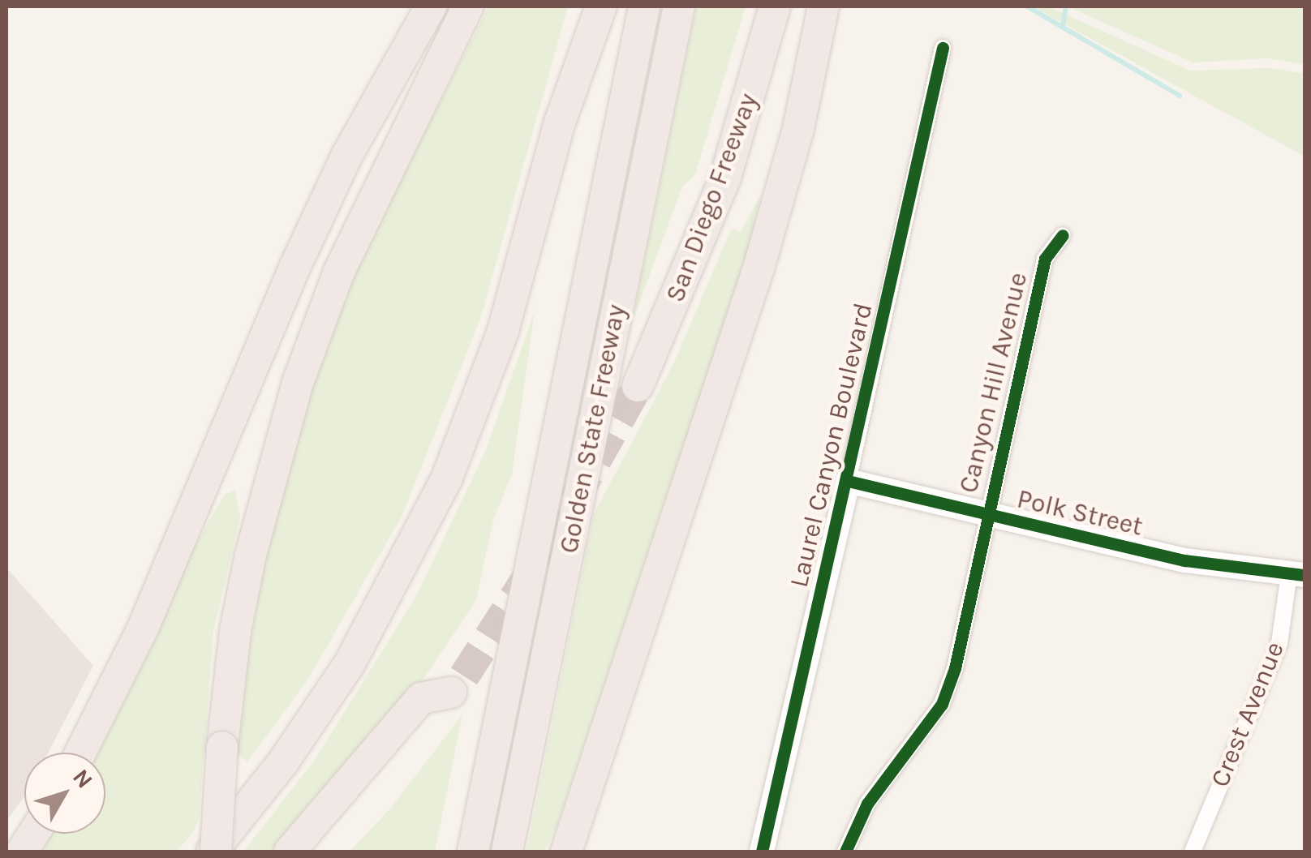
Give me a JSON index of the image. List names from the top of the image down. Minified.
{"streets":{"highway":["San Diego Freeway","Golden State Freeway"],"street":["Canyon Hill Avenue","Laurel Canyon Boulevard","Polk Street","Crest Avenue"]},"crossings":[["Canyon Hill Avenue","Polk Street"],["Laurel Canyon Boulevard","Polk Street"],["Polk Street","Crest Avenue"]],"north":"top right"}
